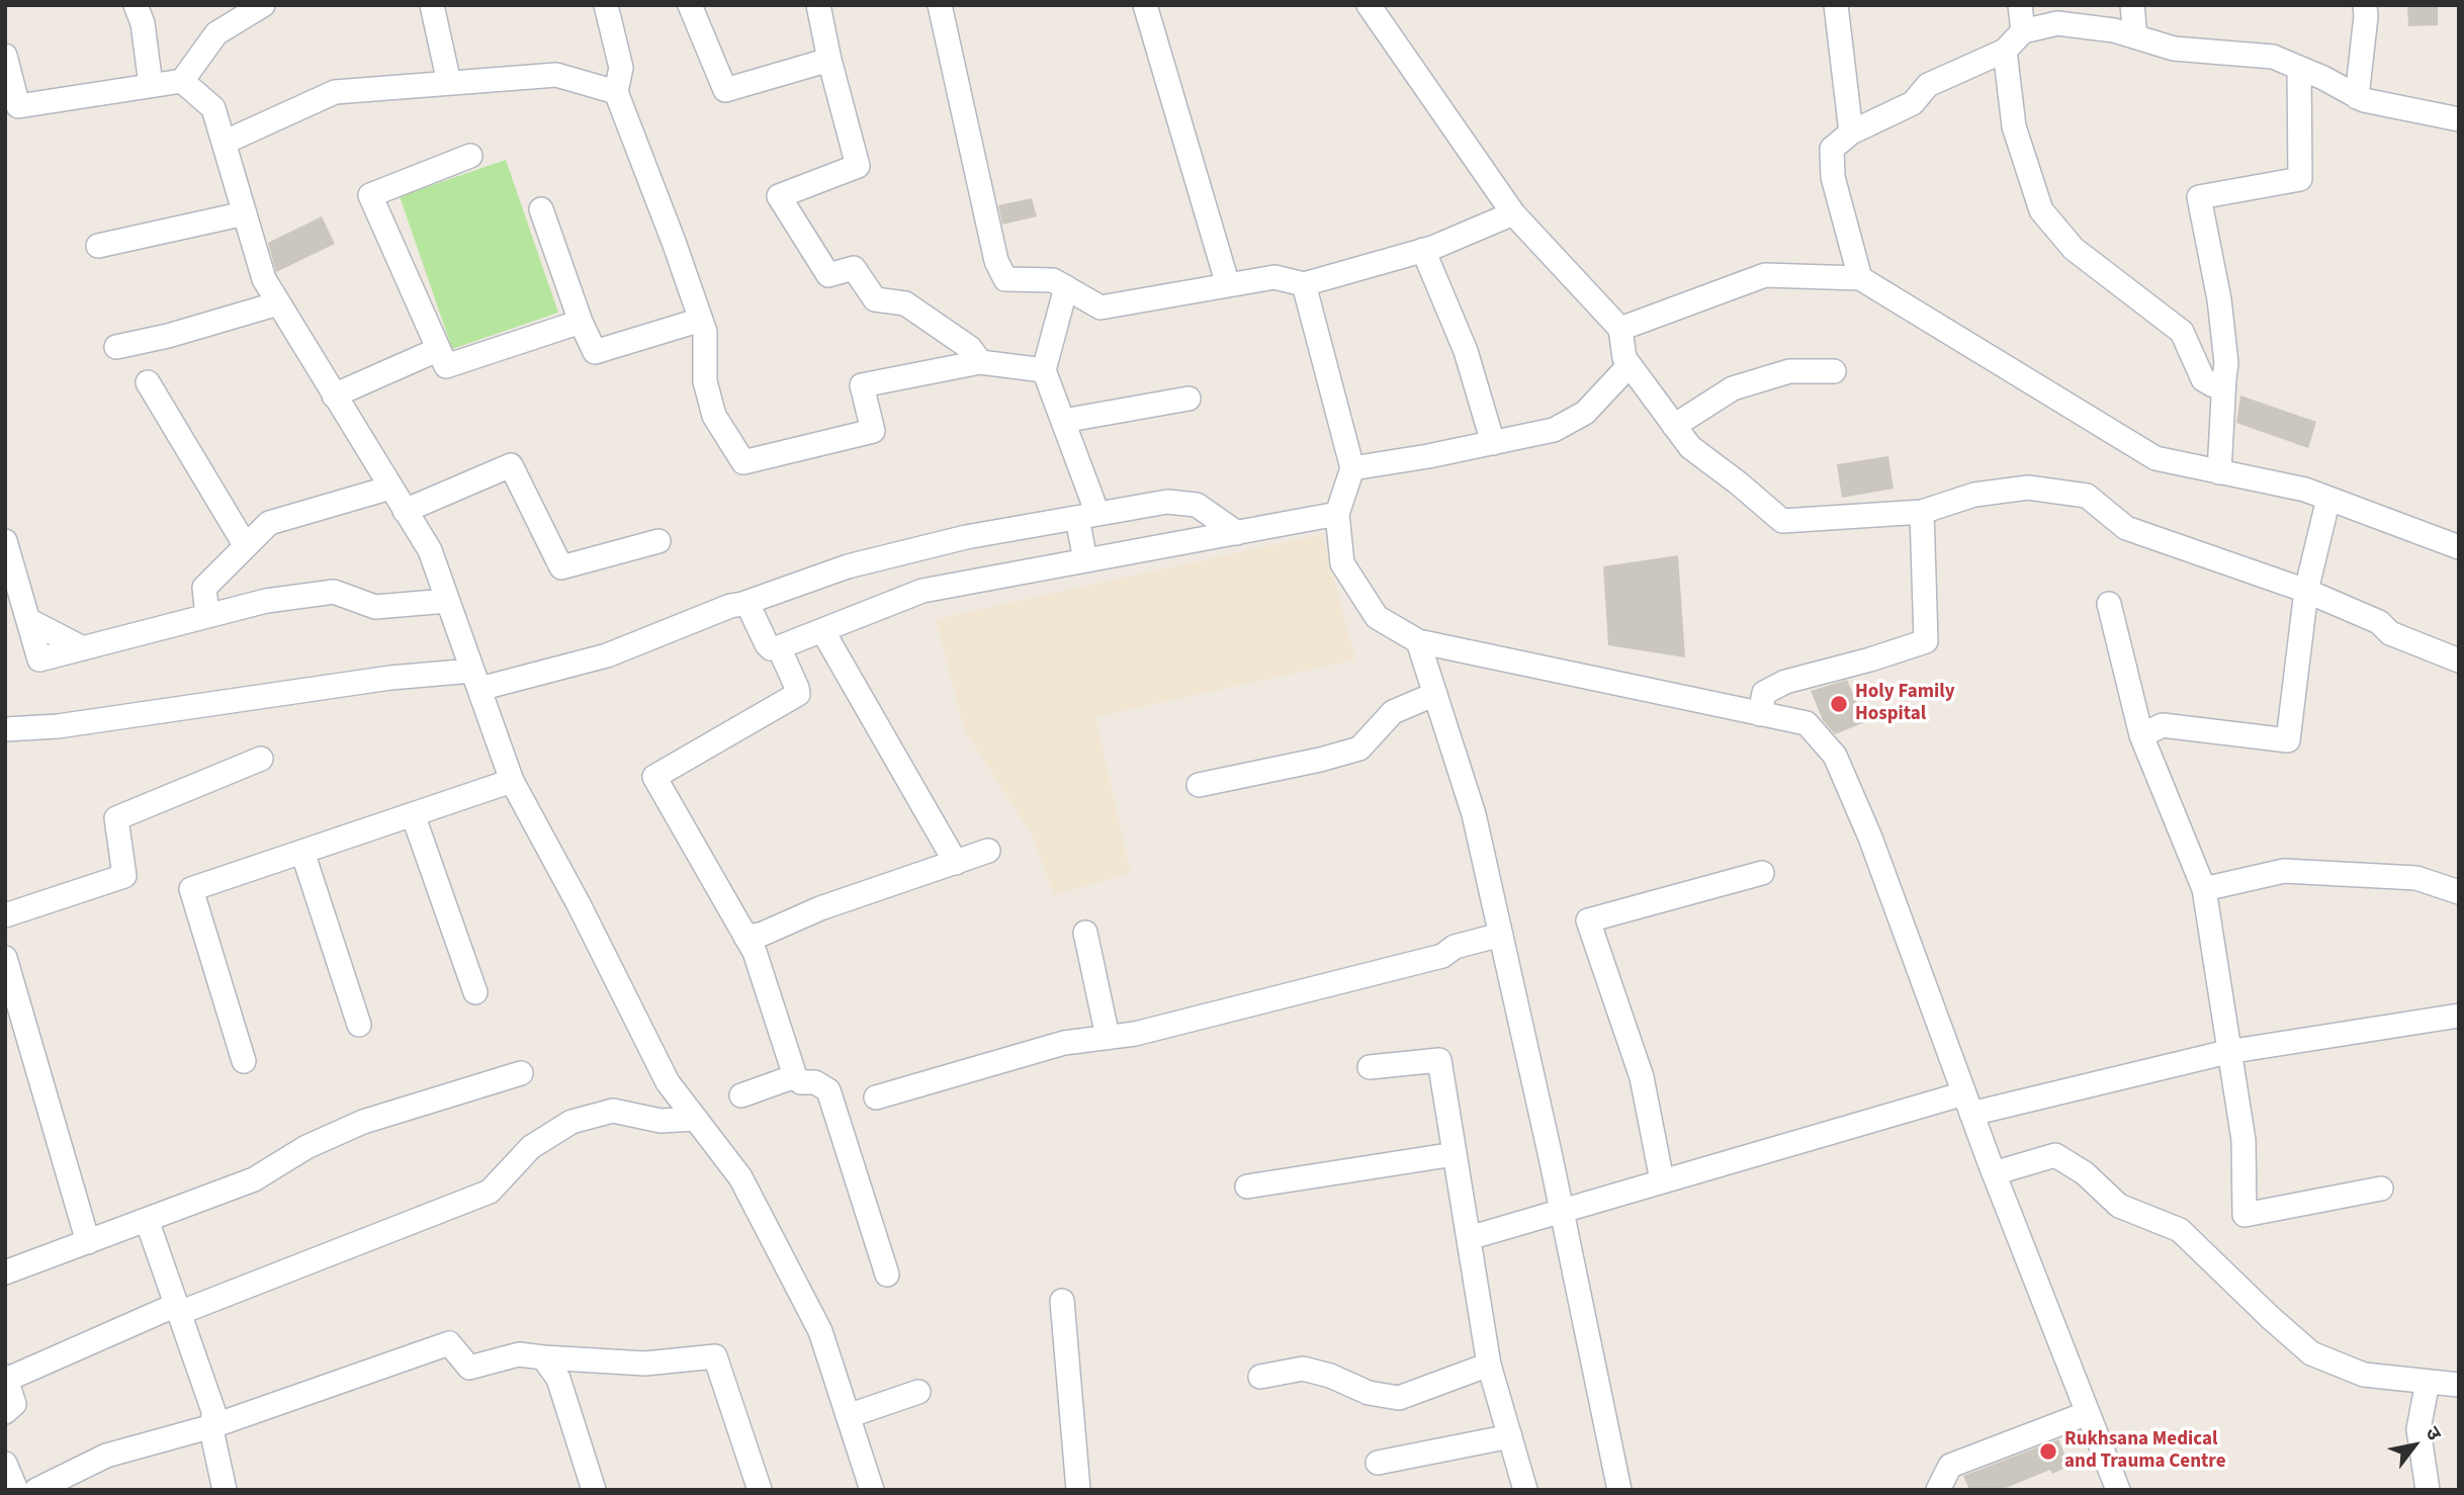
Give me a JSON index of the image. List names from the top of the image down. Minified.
{"places":["Holy Family Hospital","Rukhsana Medical and Trauma Centre"],"north":"top right"}
